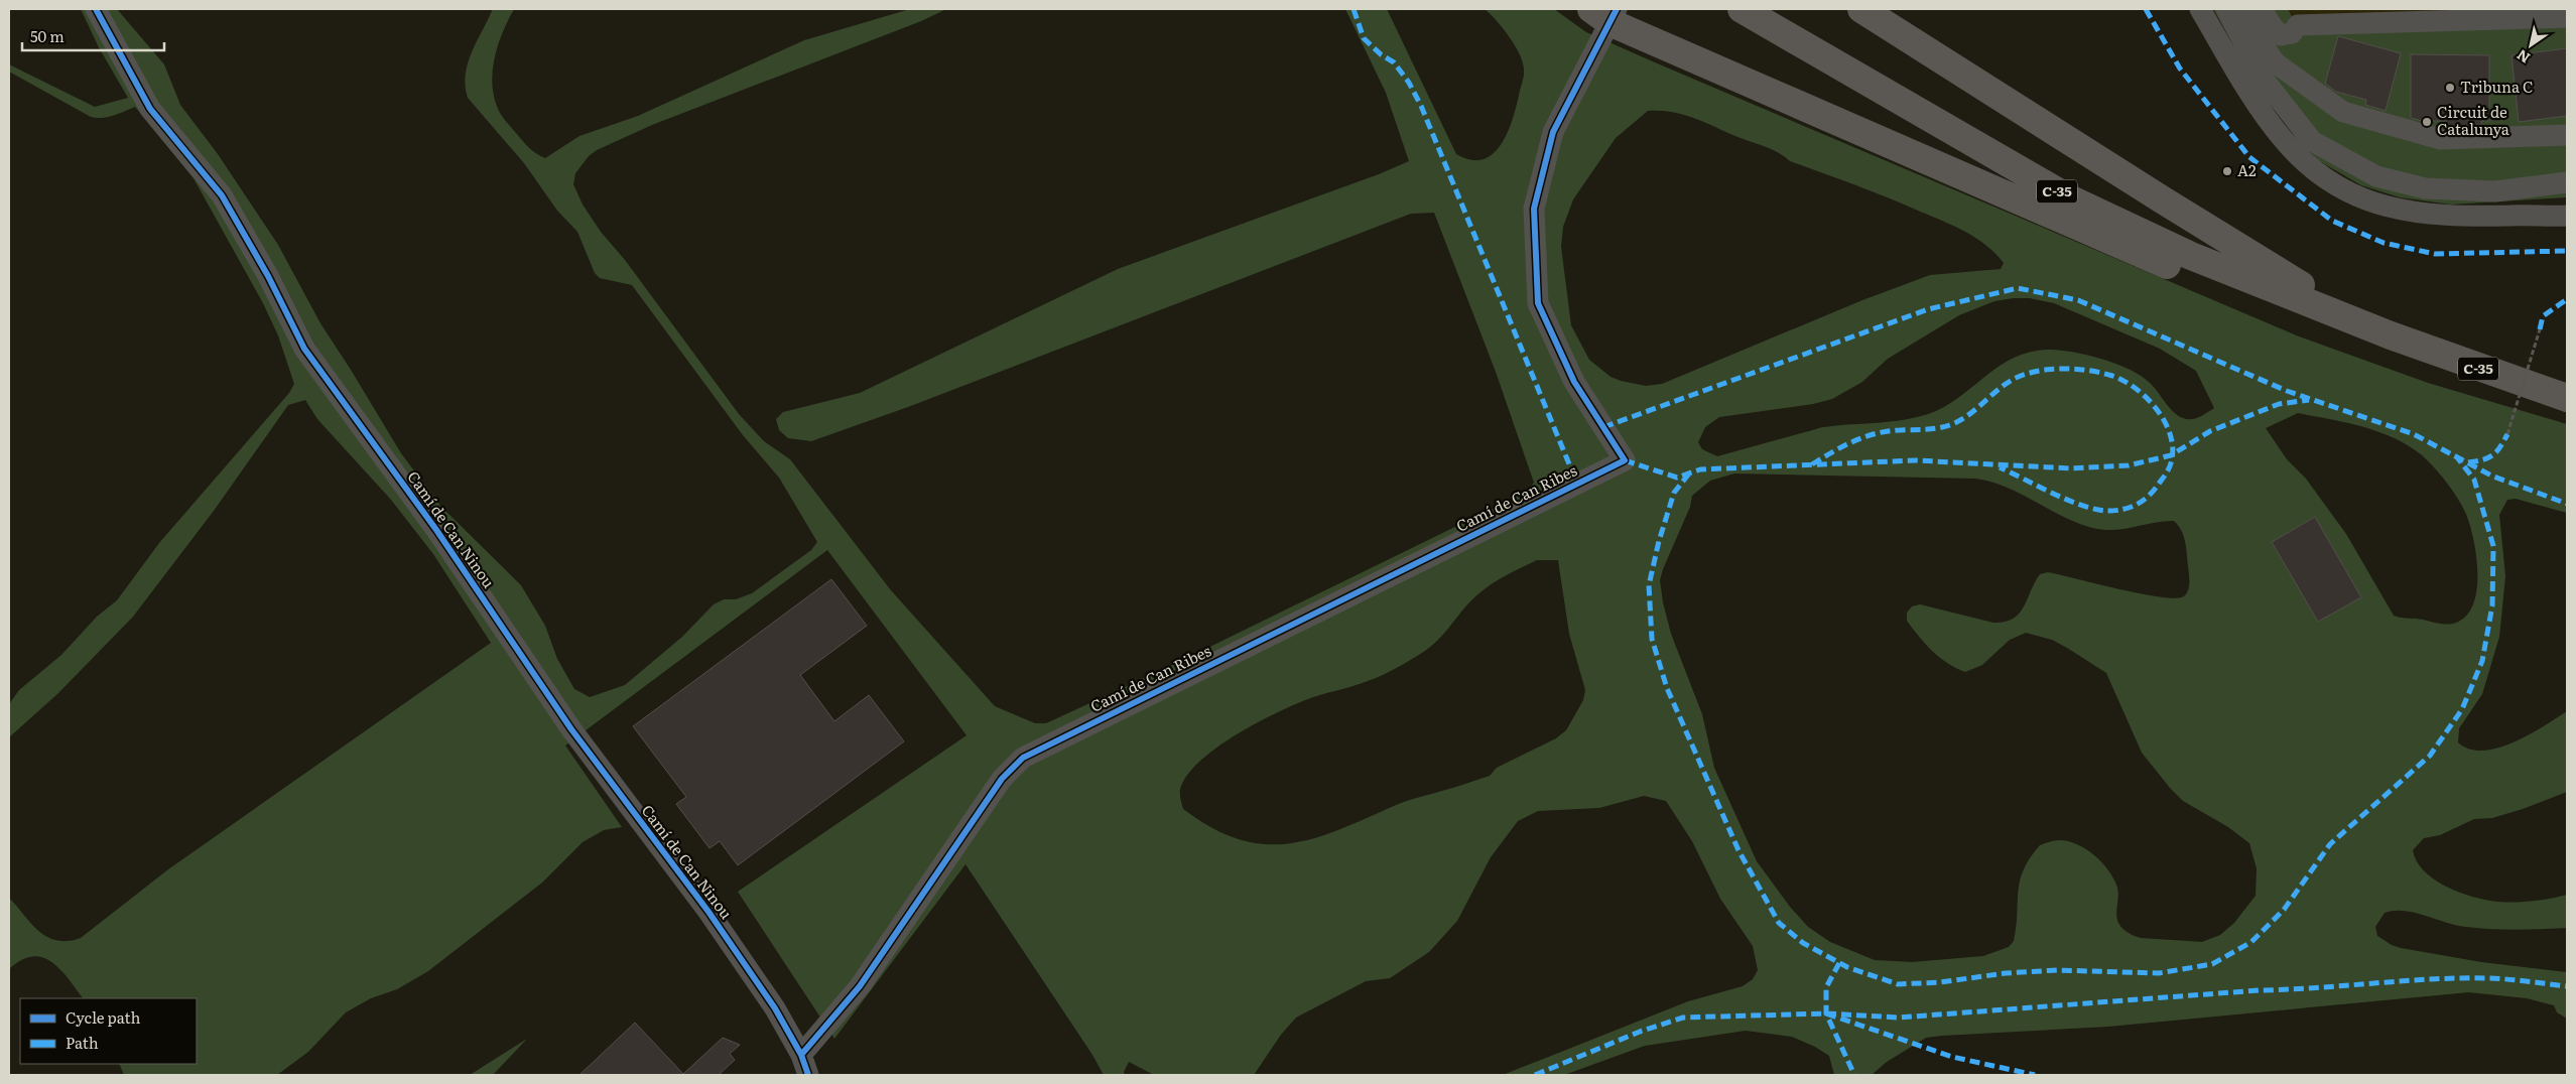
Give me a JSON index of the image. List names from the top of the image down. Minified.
{"streets":{"highway":["C-35"],"street":["Camí de Can Ribes","Camí de Can Ninou"]},"crossings":[["Camí de Can Ribes","Camí de Can Ninou"]],"places":["Tribuna C","Circuit de Catalunya","A2"],"legend":["Cycle path","Path"],"scale_bar":"50 m","north":"bottom left"}
